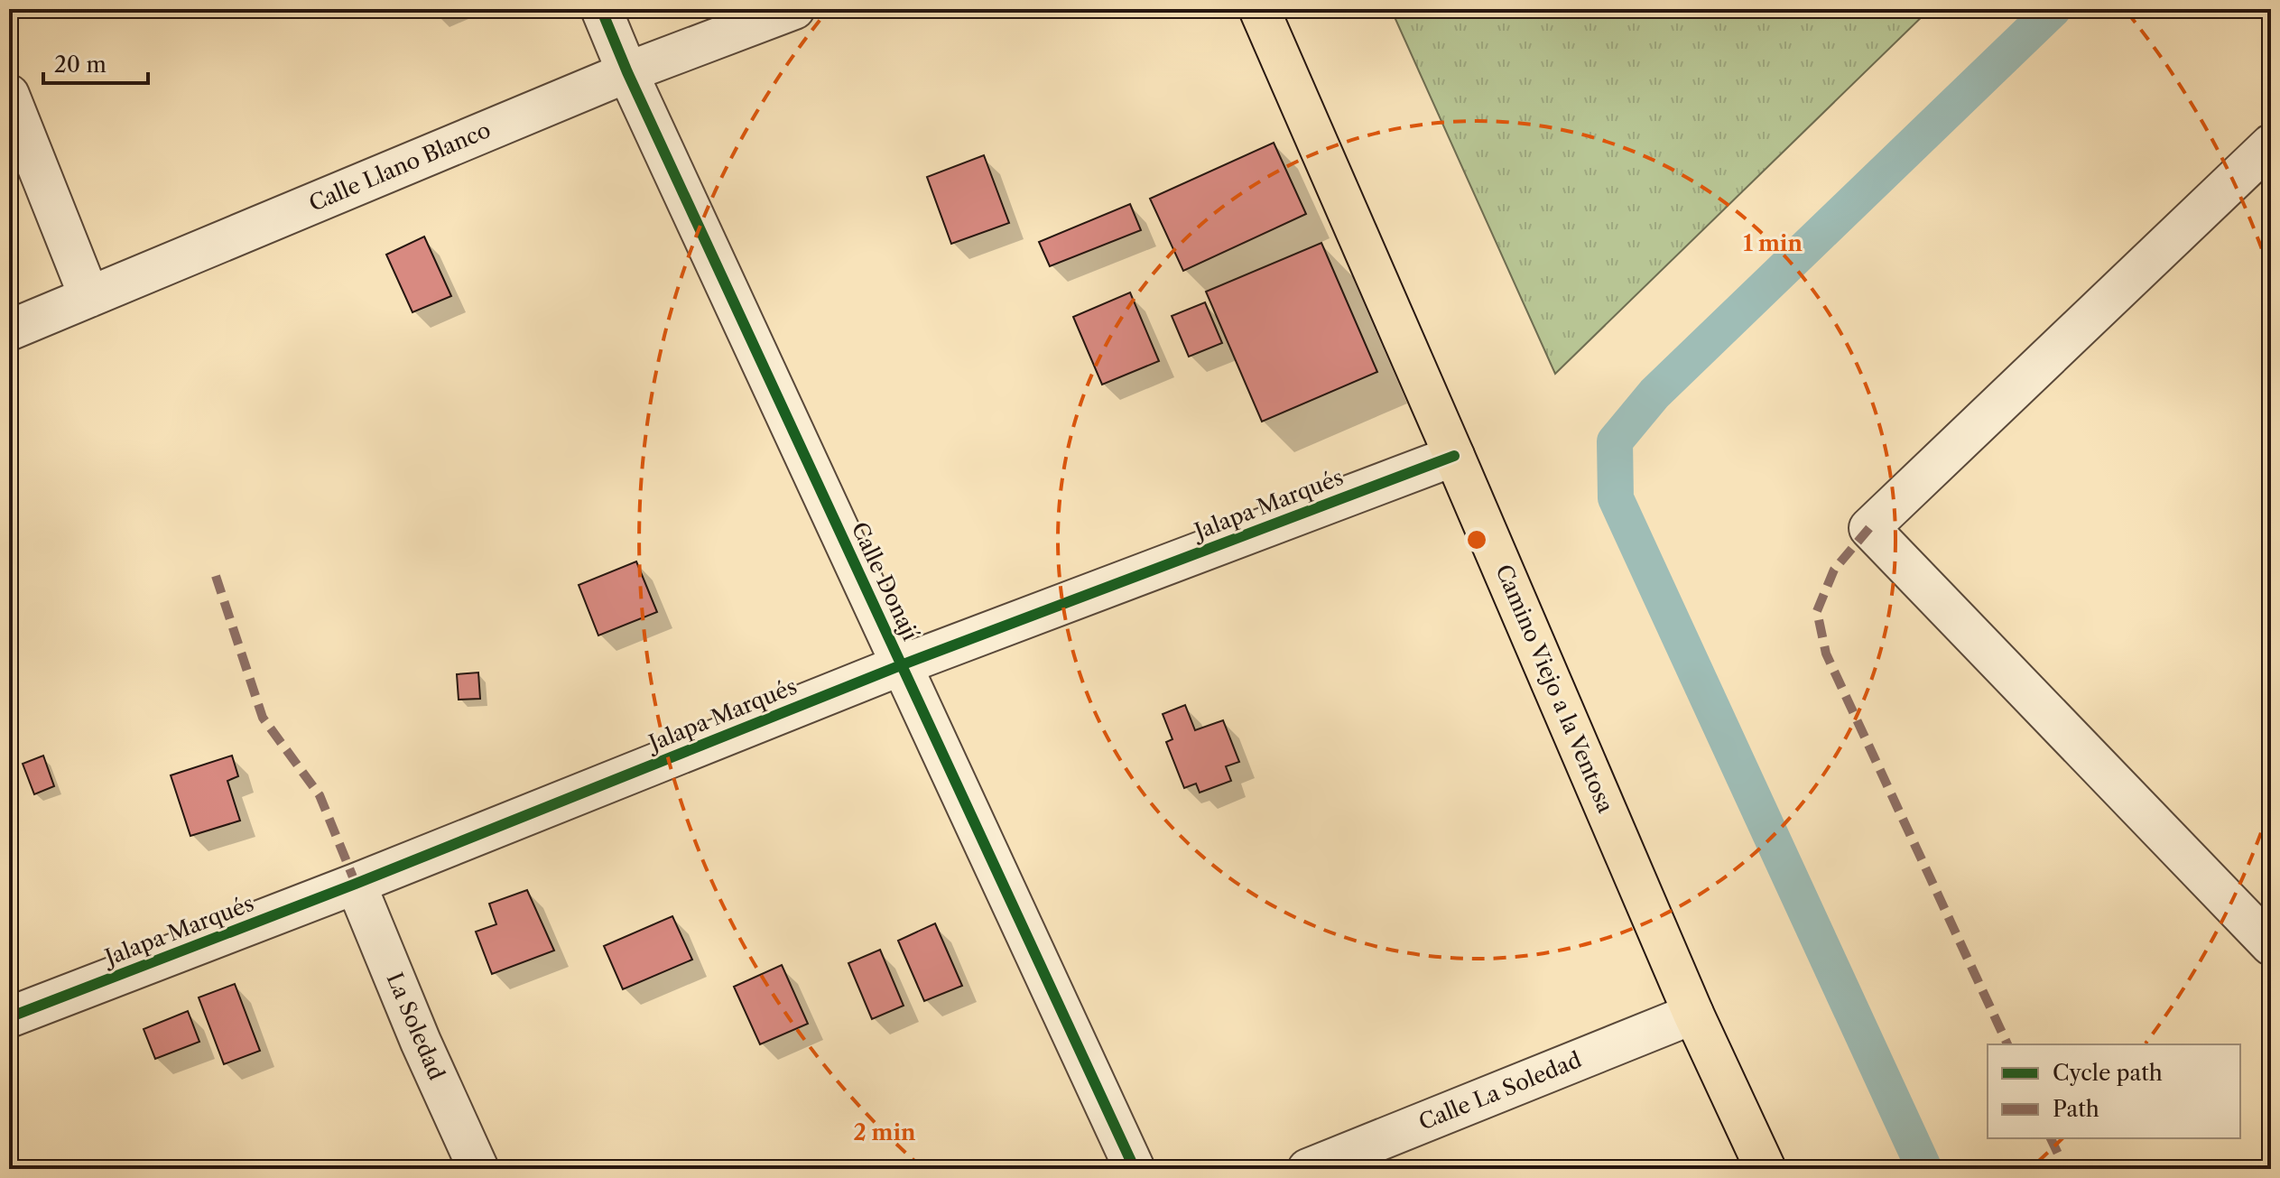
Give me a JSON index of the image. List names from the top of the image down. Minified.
{"streets":{"main road":["Camino Viejo a la Ventosa"],"street":["Calle Llano Blanco","Jalapa Marqués","Calle Donají","La Soledad","Calle La Soledad"]},"crossings":[["Calle Llano Blanco","Calle Donají"],["Jalapa Marqués","Calle Donají"],["Jalapa Marqués","Camino Viejo a la Ventosa"],["Jalapa Marqués","La Soledad"],["Camino Viejo a la Ventosa","Calle La Soledad"]],"legend":["Cycle path","Path"],"scale_bar":"20 m","rings":["1 min","2 min"]}
